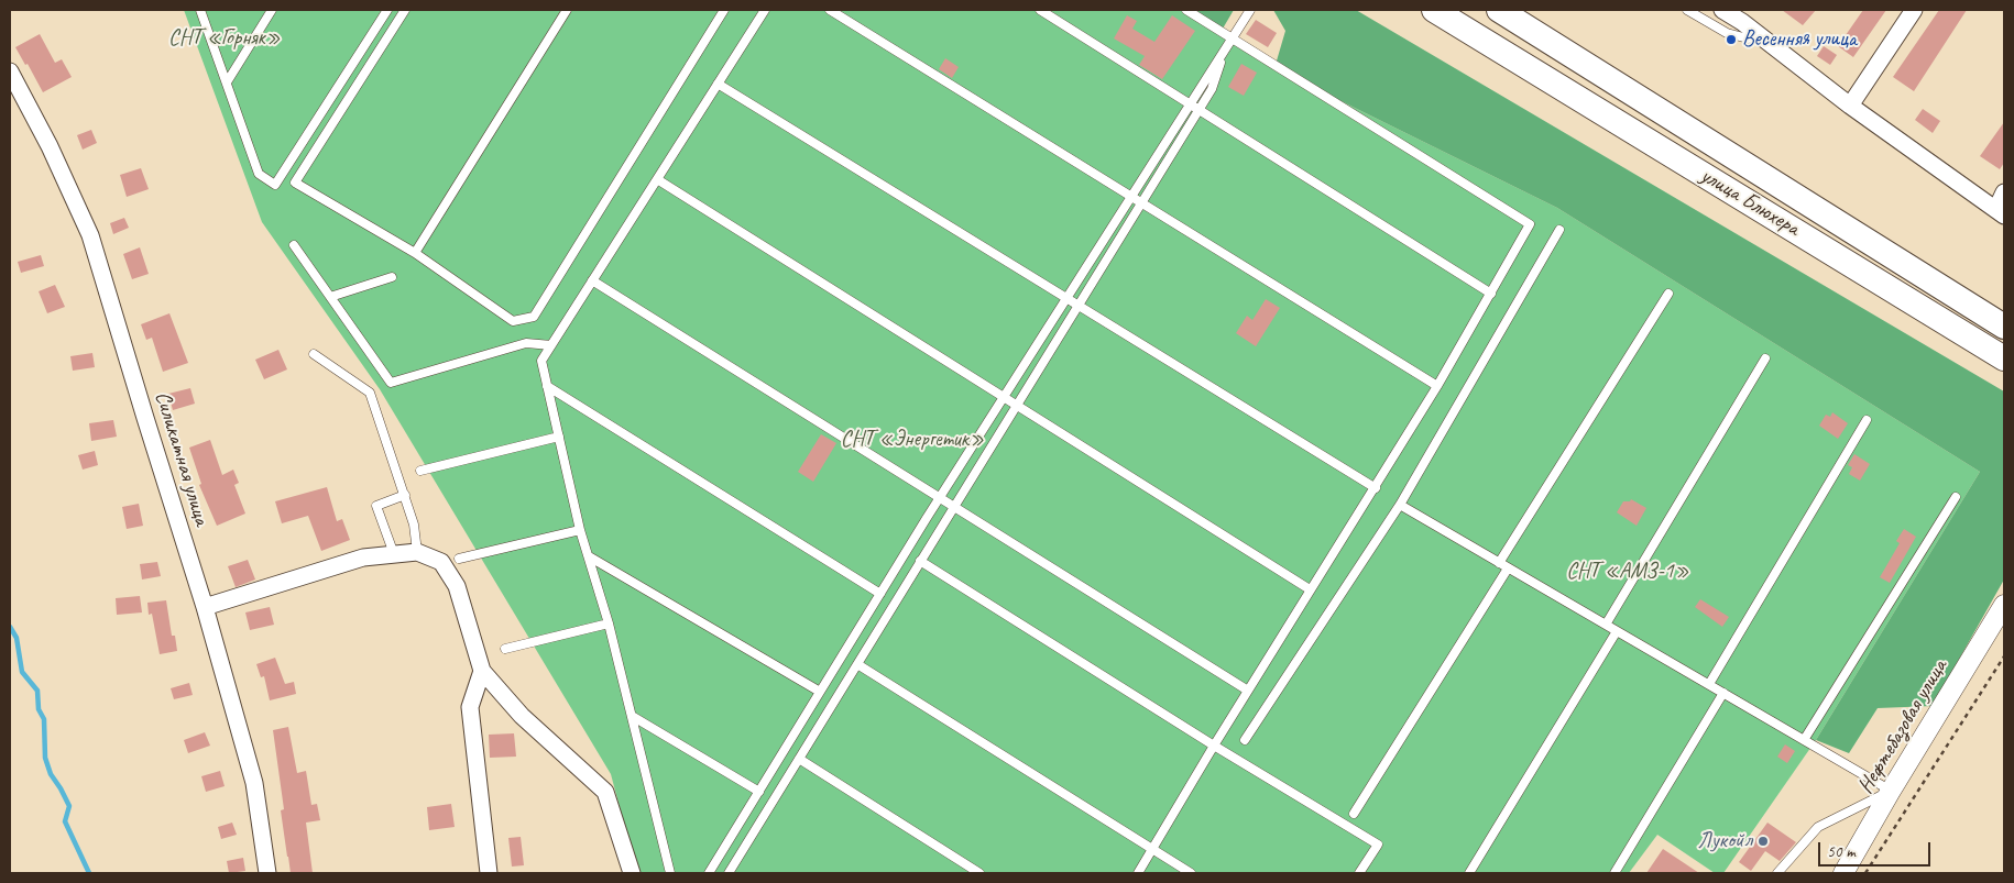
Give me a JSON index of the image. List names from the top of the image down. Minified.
{"streets":{"main road":["улица Блюхера"],"street":["Силикатная улица","Нефтебазовая улица"]},"parks":["СНТ «Горняк»","СНТ «Энергетик»","СНТ «АМЗ-1»"],"places":["Весенняя улица","Лукойл"],"scale_bar":"50 m"}
